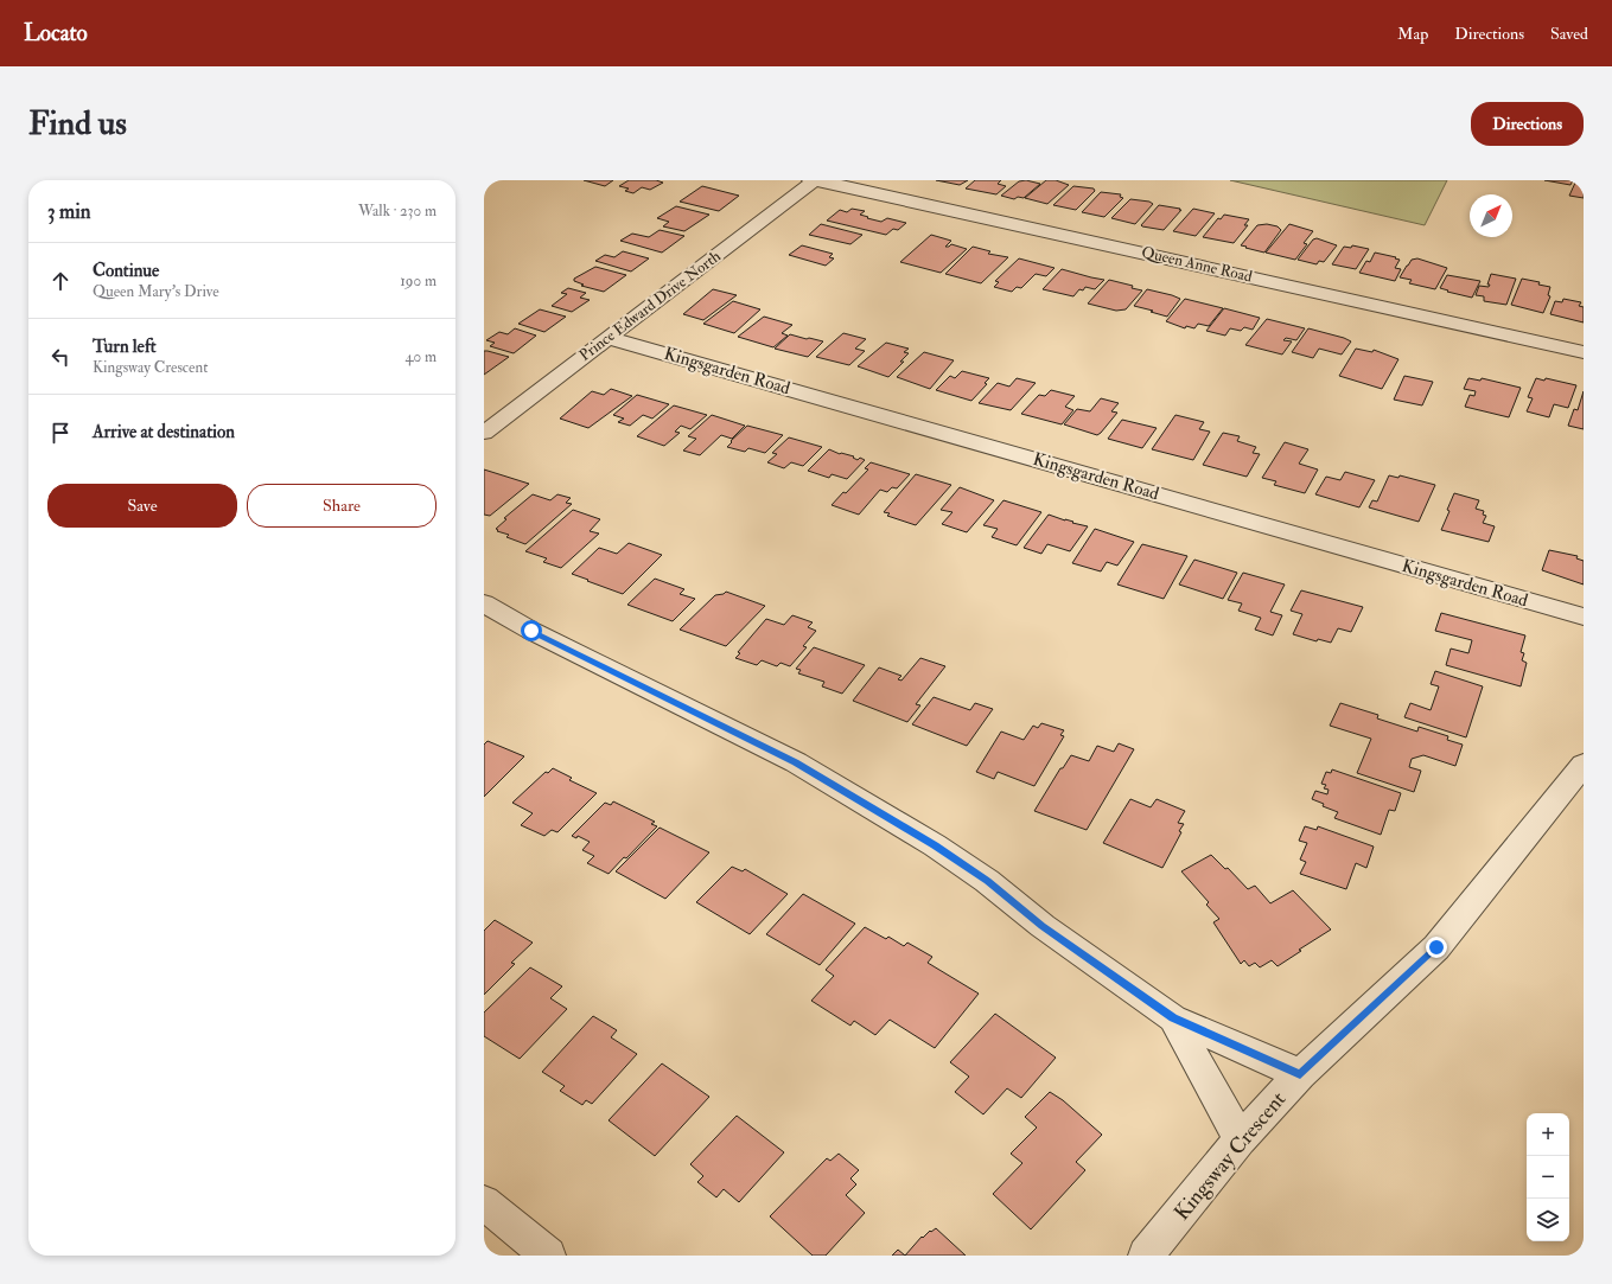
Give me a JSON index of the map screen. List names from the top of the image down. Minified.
{"streets":{"street":["Queen Anne Road","Prince Edward Drive North","Kingsgarden Road","Kingsway Crescent"]},"crossings":[["Queen Anne Road","Prince Edward Drive North"],["Prince Edward Drive North","Kingsgarden Road"]],"north":"top right","page":{"header":"Locato","nav":["Map","Directions","Saved"],"buttons":["Directions",["Save","Share"]],"title":"Find us","heading":["3 min","Walk · 230 m"],"list":[["Continue","Queen Mary's Drive","190 m"],["Turn left","Kingsway Crescent","40 m"],"Arrive at destination"],"map_buttons":["+","−"]}}
